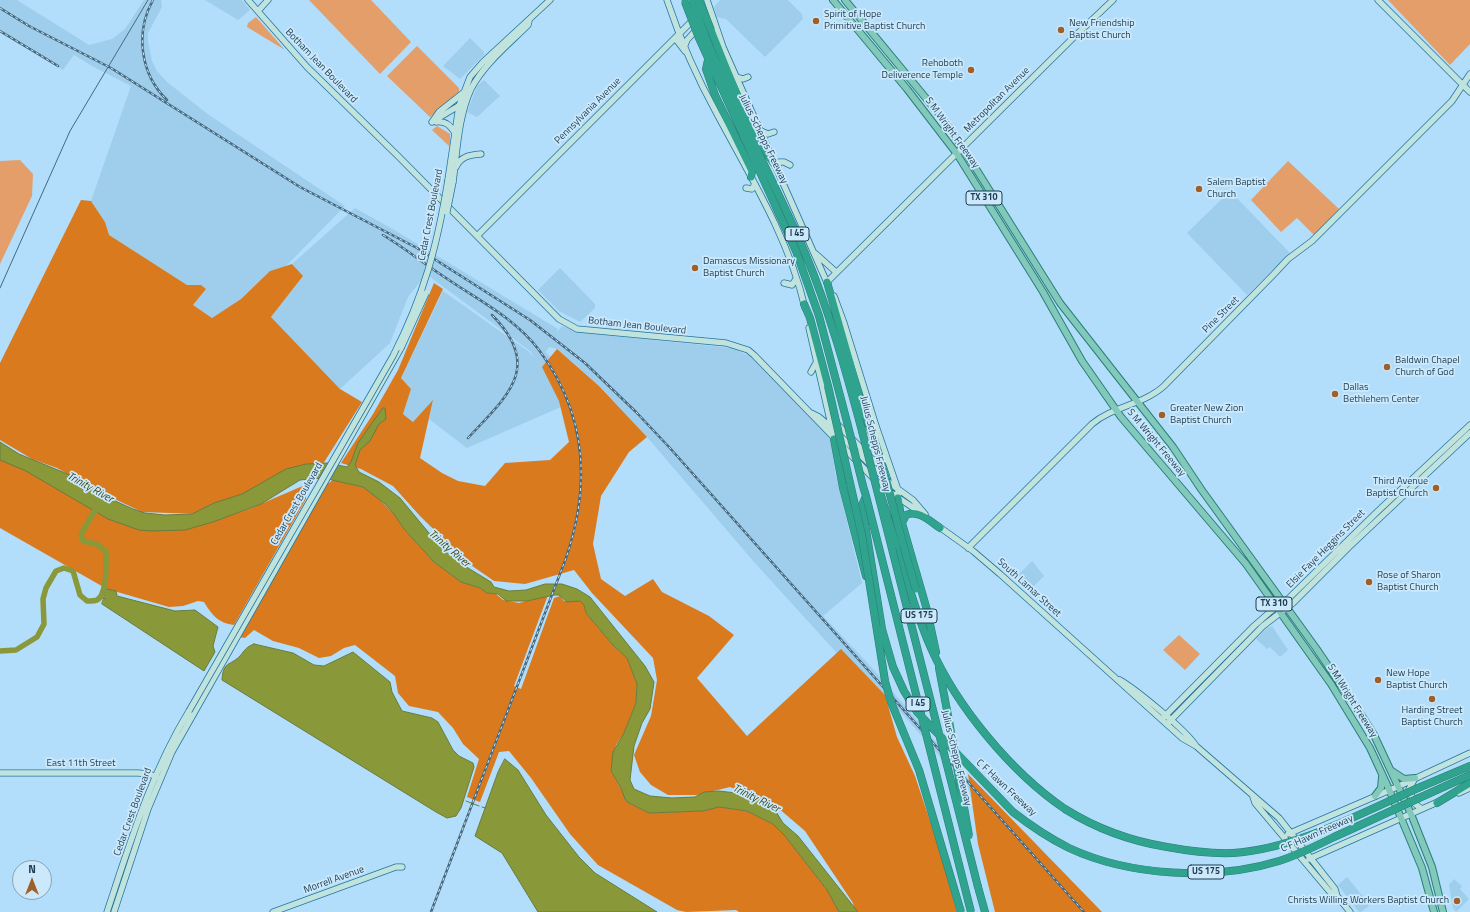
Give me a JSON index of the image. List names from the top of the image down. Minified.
{"streets":{"highway":["Julius Schepps Freeway","I 45","US 175","C F Hawn Freeway"],"main road":["Botham Jean Boulevard","Metropolitan Avenue","Pennsylvania Avenue","S M Wright Freeway","TX 310","Cedar Crest Boulevard","Pine Street","Elsie Faye Heggins Street","South Lamar Street","East 11th Street","Morrell Avenue"]},"crossings":[["Botham Jean Boulevard","Pennsylvania Avenue"],["Botham Jean Boulevard","South Lamar Street"],["Metropolitan Avenue","S M Wright Freeway"],["Metropolitan Avenue","Julius Schepps Freeway"],["Pennsylvania Avenue","Julius Schepps Freeway"],["S M Wright Freeway","Pine Street"],["S M Wright Freeway","Elsie Faye Heggins Street"],["S M Wright Freeway","C F Hawn Freeway"],["Julius Schepps Freeway","South Lamar Street"],["Julius Schepps Freeway","C F Hawn Freeway"],["Cedar Crest Boulevard","East 11th Street"],["Pine Street","South Lamar Street"],["Elsie Faye Heggins Street","South Lamar Street"],["South Lamar Street","C F Hawn Freeway"]],"water":["Trinity River"],"places":["Spirit of Hope Primitive Baptist Church","New Friendship Baptist Church","Rehoboth Deliverence Temple","Salem Baptist Church","Damascus Missionary Baptist Church","Baldwin Chapel Church of God","Dallas Bethlehem Center","Greater New Zion Baptist Church","Third Avenue Baptist Church","Rose of Sharon Baptist Church","New Hope Baptist Church","Harding Street Baptist Church","Christs Willing Workers Baptist Church"],"north":"top"}
